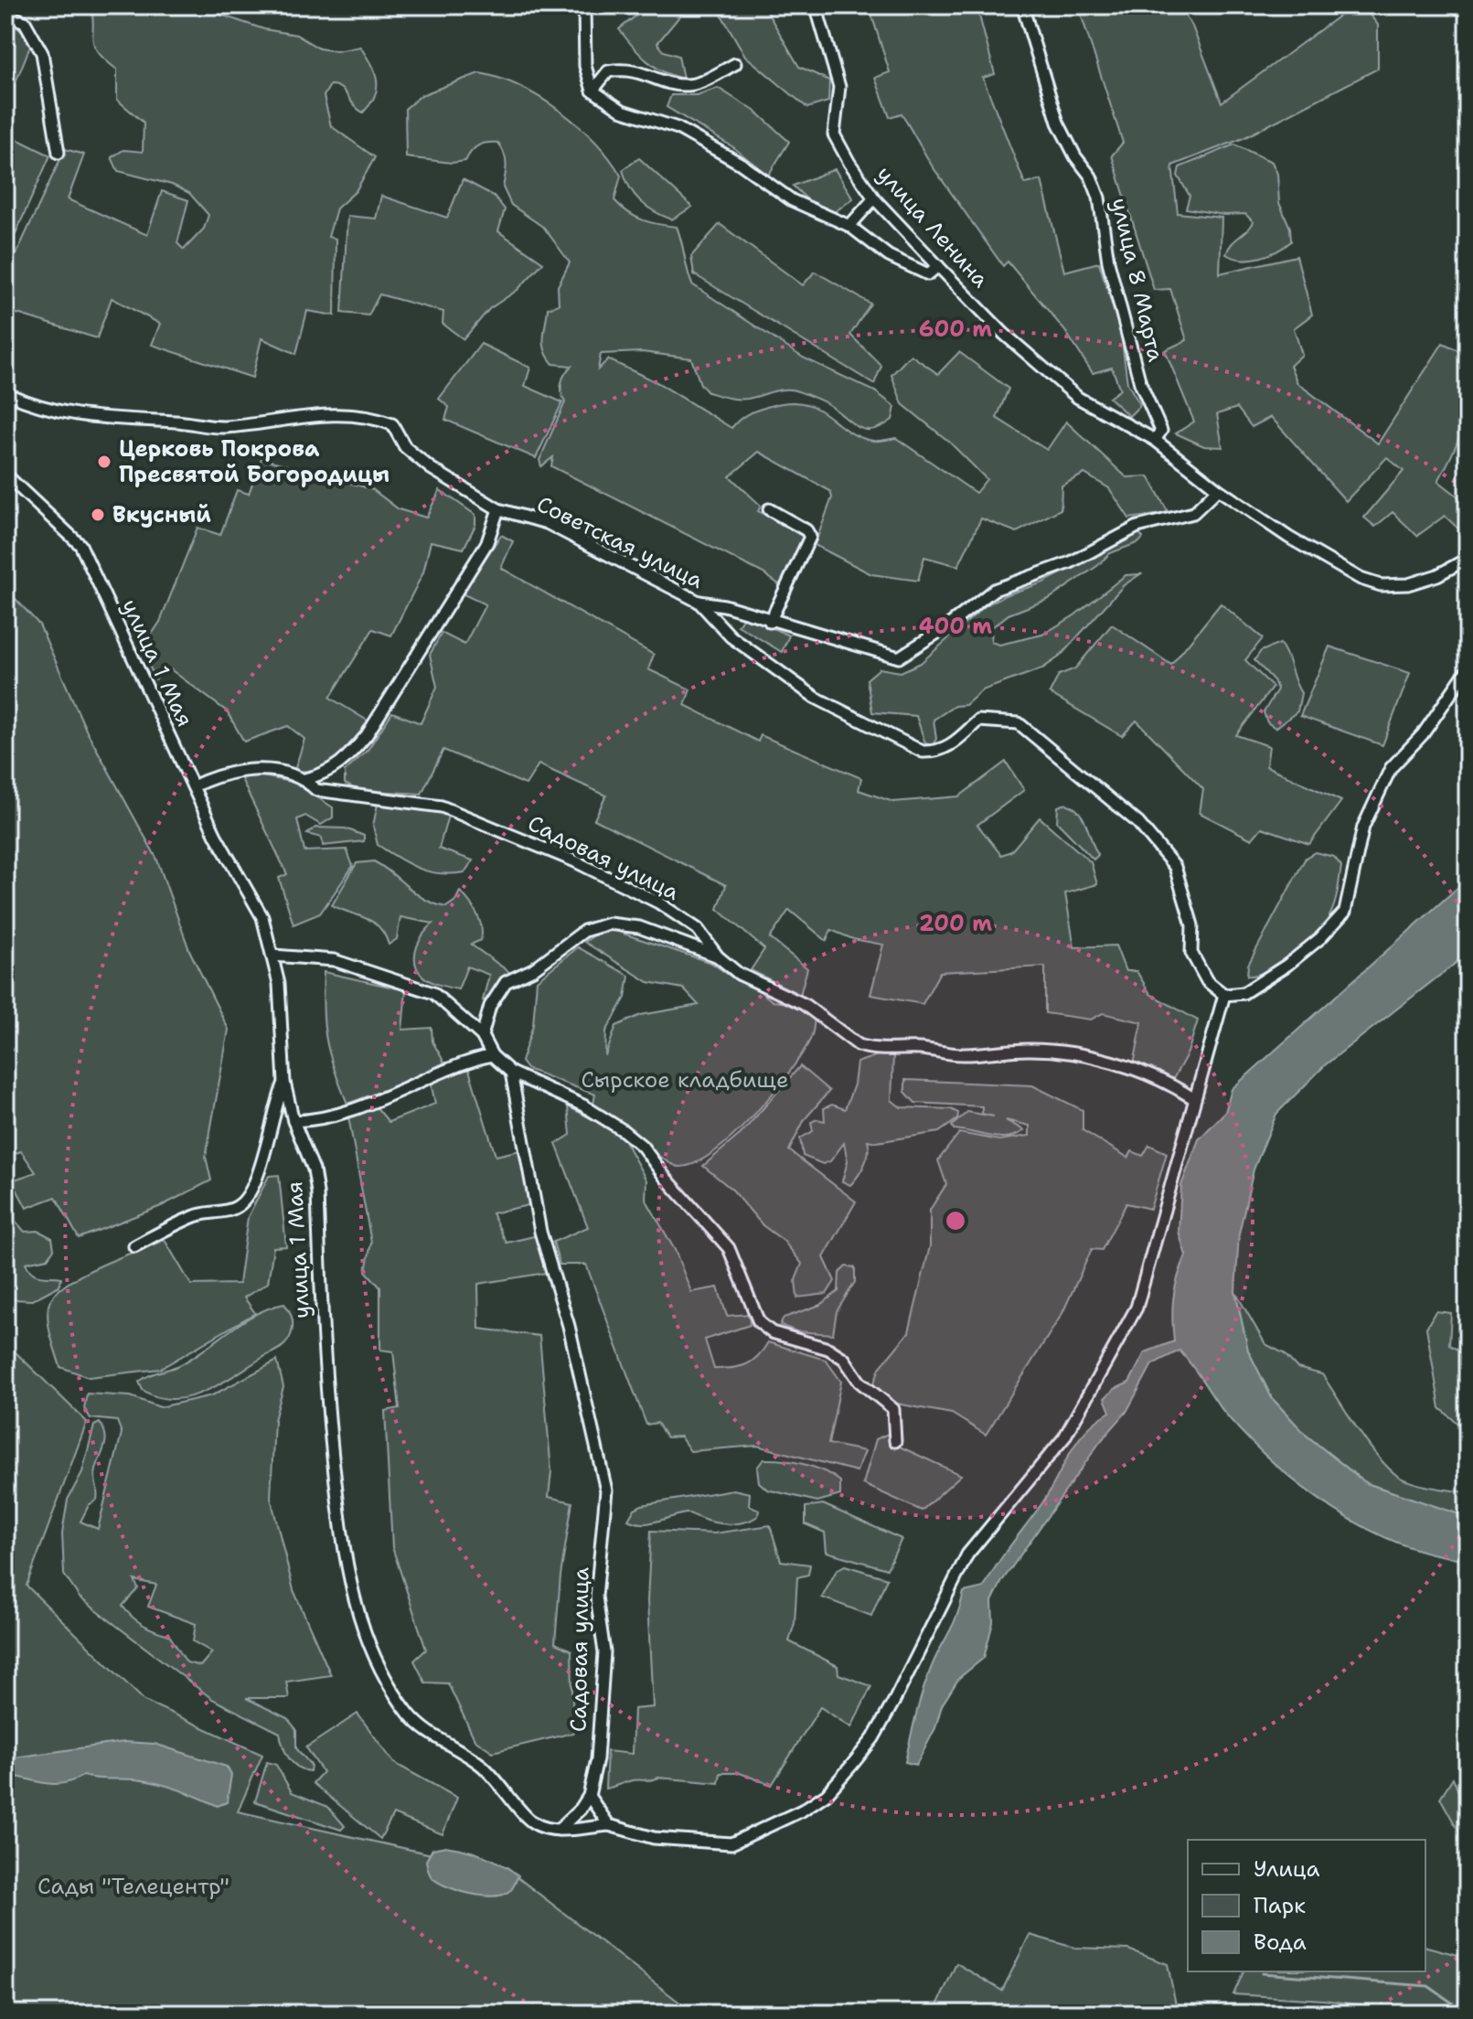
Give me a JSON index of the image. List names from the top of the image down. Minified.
{"streets":{"street":["улица Ленина","улица 8 Марта","Советская улица","улица 1 Мая","Садовая улица"]},"crossings":[["улица Ленина","улица 8 Марта"],["улица 1 Мая","Садовая улица"]],"parks":["Сырское кладбище","Сады \"Телецентр\""],"places":["Церковь Покрова Пресвятой Богородицы","Вкусный"],"legend":["Улица","Парк","Вода"],"rings":["600 m","400 m","200 m"]}
